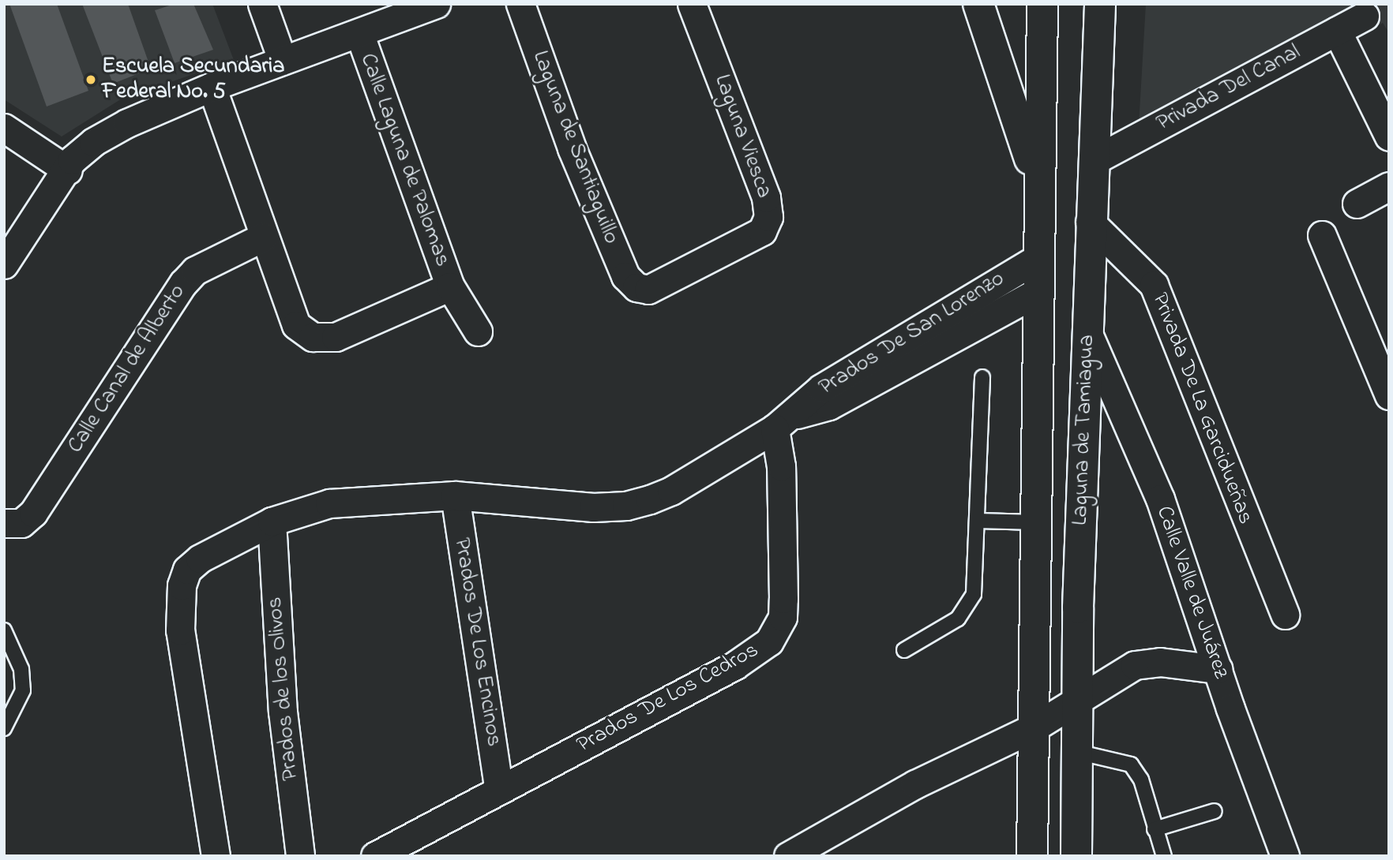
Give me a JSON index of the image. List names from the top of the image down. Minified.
{"streets":{"main road":["Laguna de Tamiagua"],"street":["Privada Del Canal","Laguna Viesca","Laguna de Santiaguillo","Calle Laguna de Palomas","Prados De San Lorenzo","Calle Canal de Alberto","Privada De La Garcidueñas","Calle Valle de Juárez","Prados De Los Encinos","Prados de los Olivos","Prados De Los Cedros"]},"crossings":[["Privada Del Canal","Laguna de Tamiagua"],["Laguna Viesca","Laguna de Santiaguillo"],["Prados De San Lorenzo","Laguna de Tamiagua"],["Prados De San Lorenzo","Prados De Los Encinos"],["Prados De San Lorenzo","Prados de los Olivos"],["Prados De San Lorenzo","Prados De Los Cedros"],["Privada De La Garcidueñas","Laguna de Tamiagua"],["Laguna de Tamiagua","Calle Valle de Juárez"],["Prados De Los Encinos","Prados De Los Cedros"]],"places":["Escuela Secundaria Federal No. 5"]}
